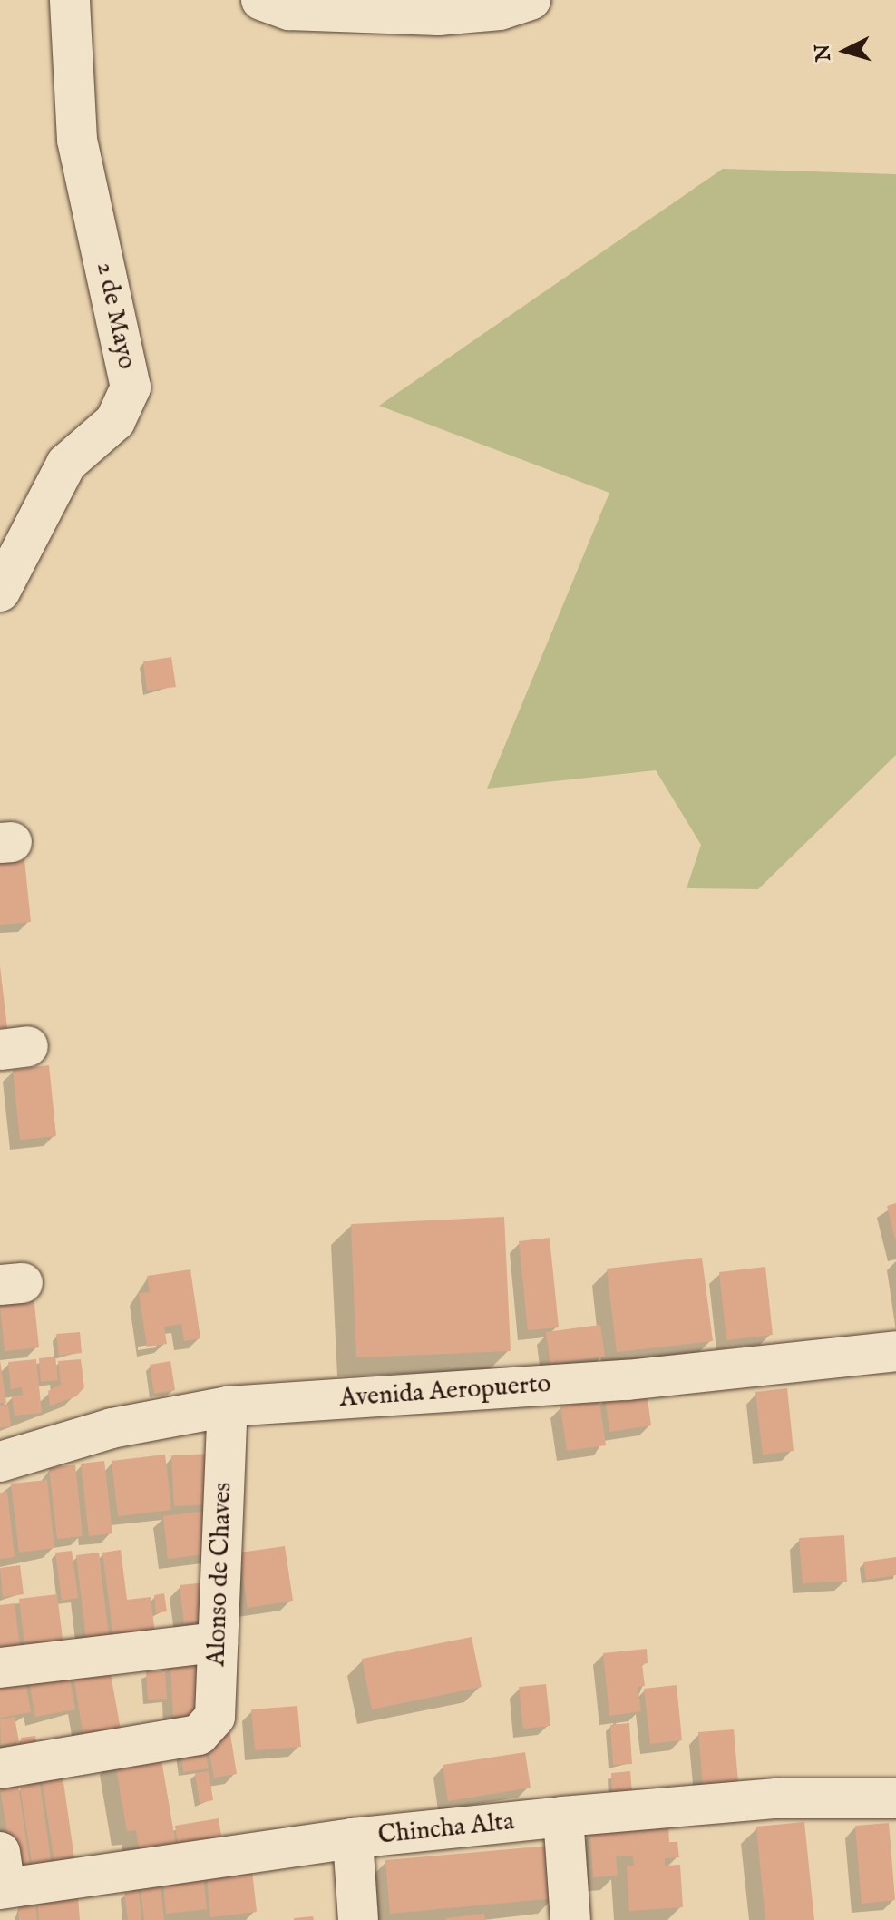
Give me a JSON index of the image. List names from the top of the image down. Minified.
{"streets":{"street":["2 de Mayo","Avenida Aeropuerto","Alonso de Chaves","Chincha Alta"]},"crossings":[["Avenida Aeropuerto","Alonso de Chaves"]],"north":"left"}
